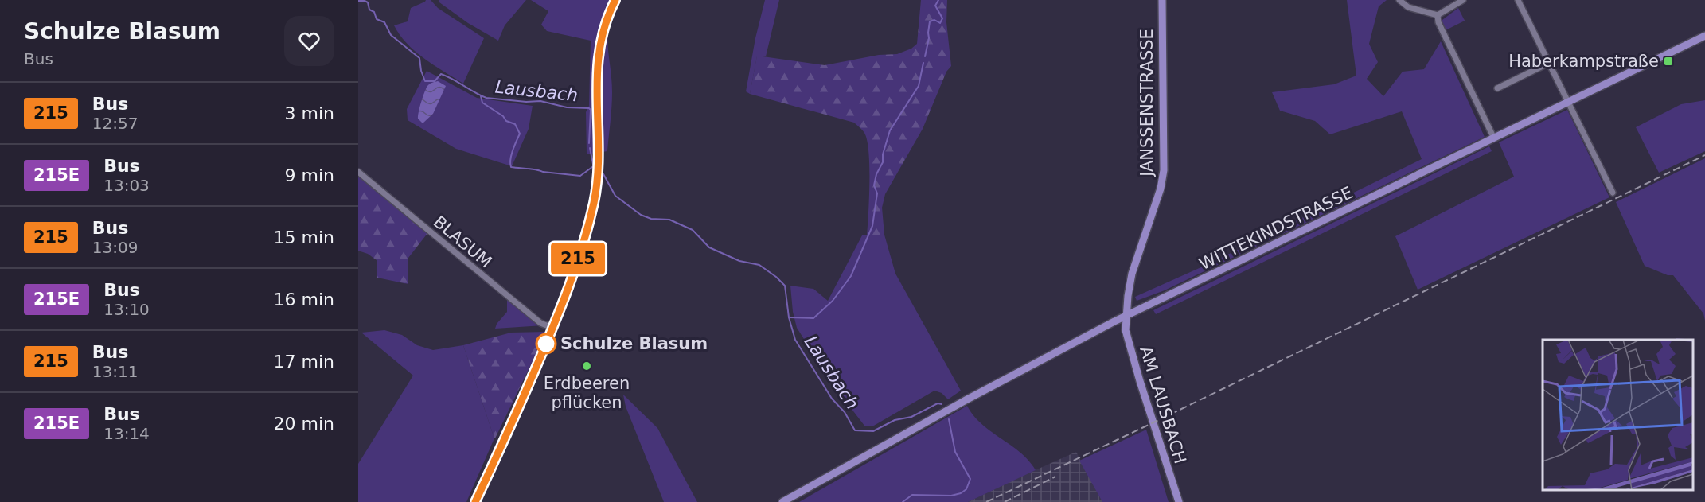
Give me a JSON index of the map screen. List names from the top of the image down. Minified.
{"streets":{"main road":["JANSSENSTRASSE","WITTEKINDSTRASSE","AM LAUSBACH"],"street":["BLASUM"]},"crossings":[["JANSSENSTRASSE","WITTEKINDSTRASSE"],["JANSSENSTRASSE","AM LAUSBACH"],["WITTEKINDSTRASSE","AM LAUSBACH"]],"water":["Lausbach"],"places":{"transit":["Haberkampstraße"],"other":["Schulze Blasum","Erdbeeren pflücken"]},"lines":["bus line 215"],"page":{"heading":["Schulze Blasum","Bus"],"on_map":"215","list":[{"mark":"215","name":"Bus","note":"12:57","value":"3 min"},{"mark":"215E","name":"Bus","note":"13:03","value":"9 min"},{"mark":"215","name":"Bus","note":"13:09","value":"15 min"},{"mark":"215E","name":"Bus","note":"13:10","value":"16 min"},{"mark":"215","name":"Bus","note":"13:11","value":"17 min"},{"mark":"215E","name":"Bus","note":"13:14","value":"20 min"}]}}
